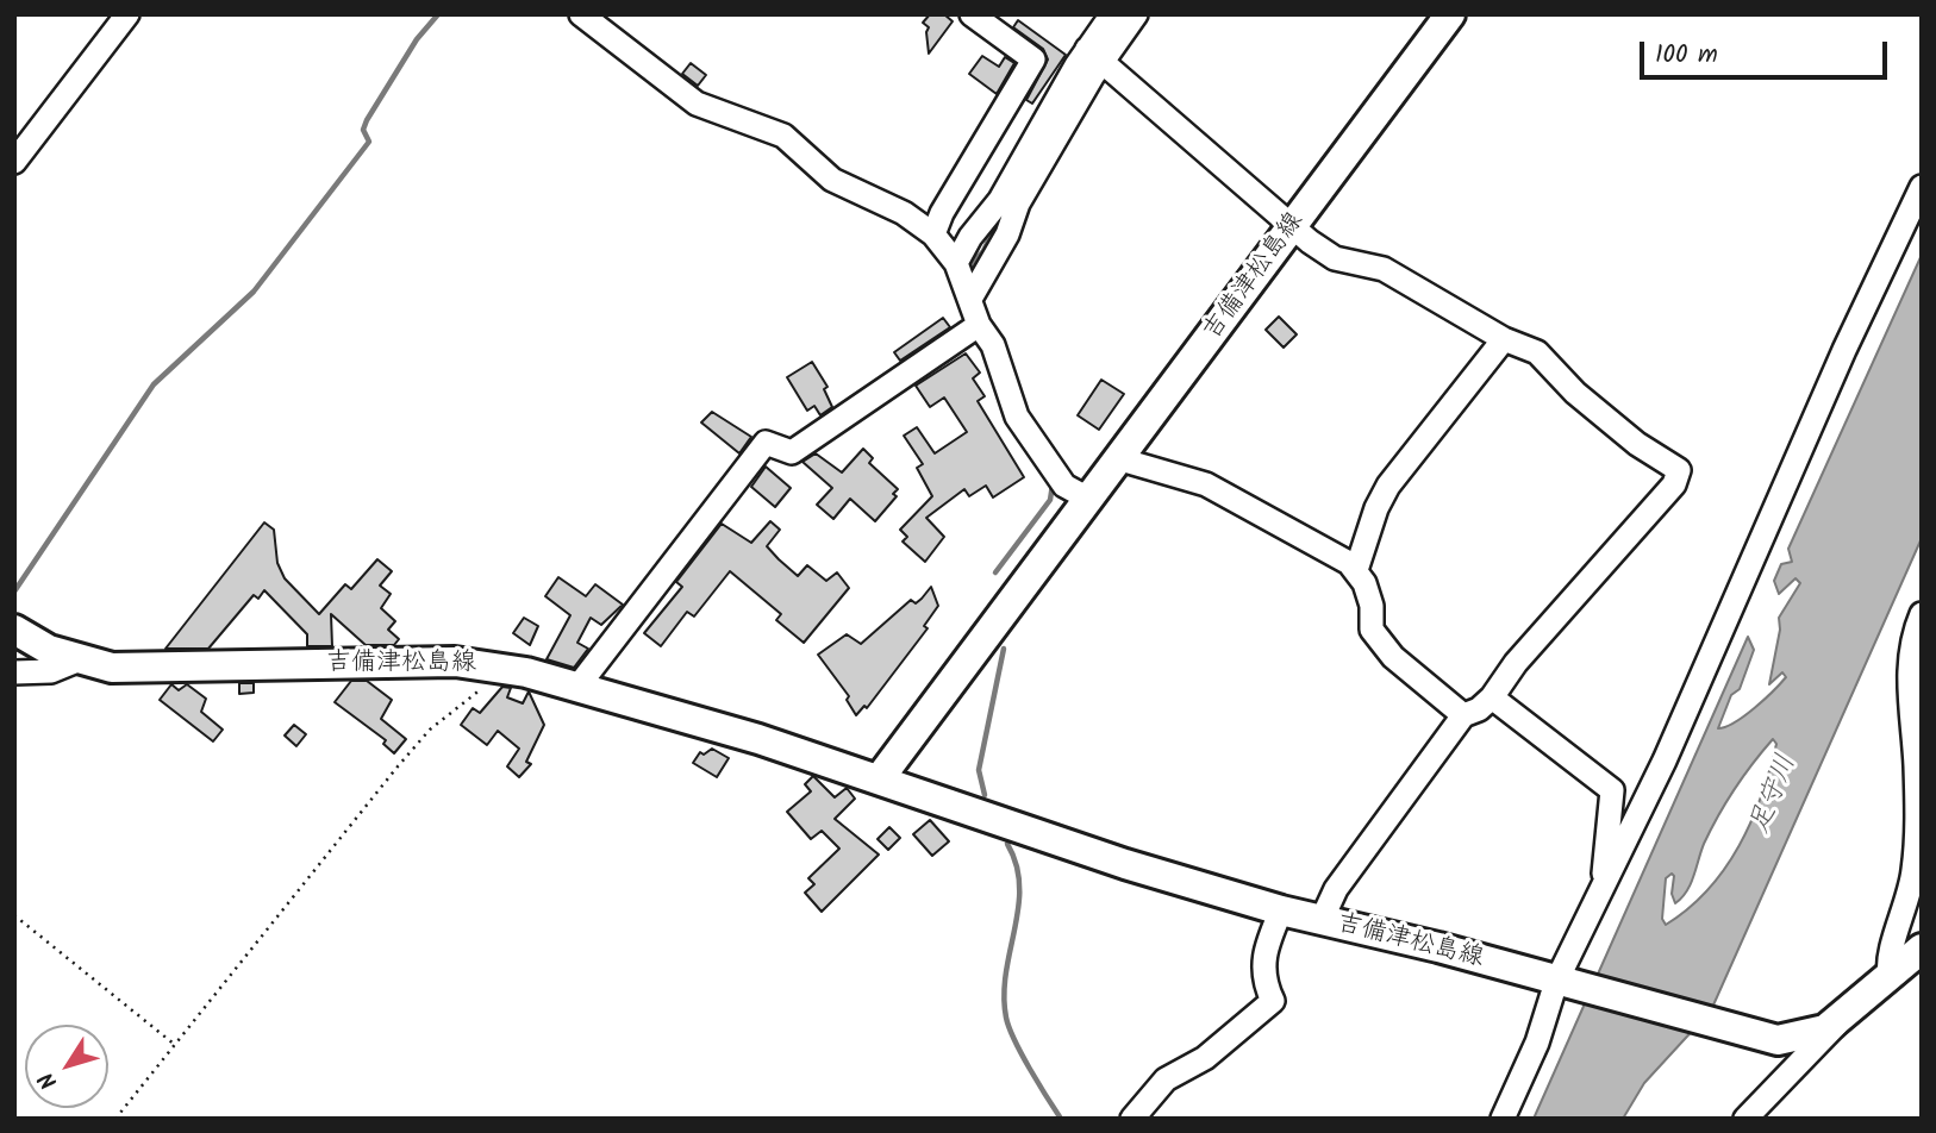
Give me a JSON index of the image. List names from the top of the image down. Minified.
{"streets":{"main road":["吉備津松島線"]},"water":["足守川"],"scale_bar":"100 m","north":"bottom left"}
